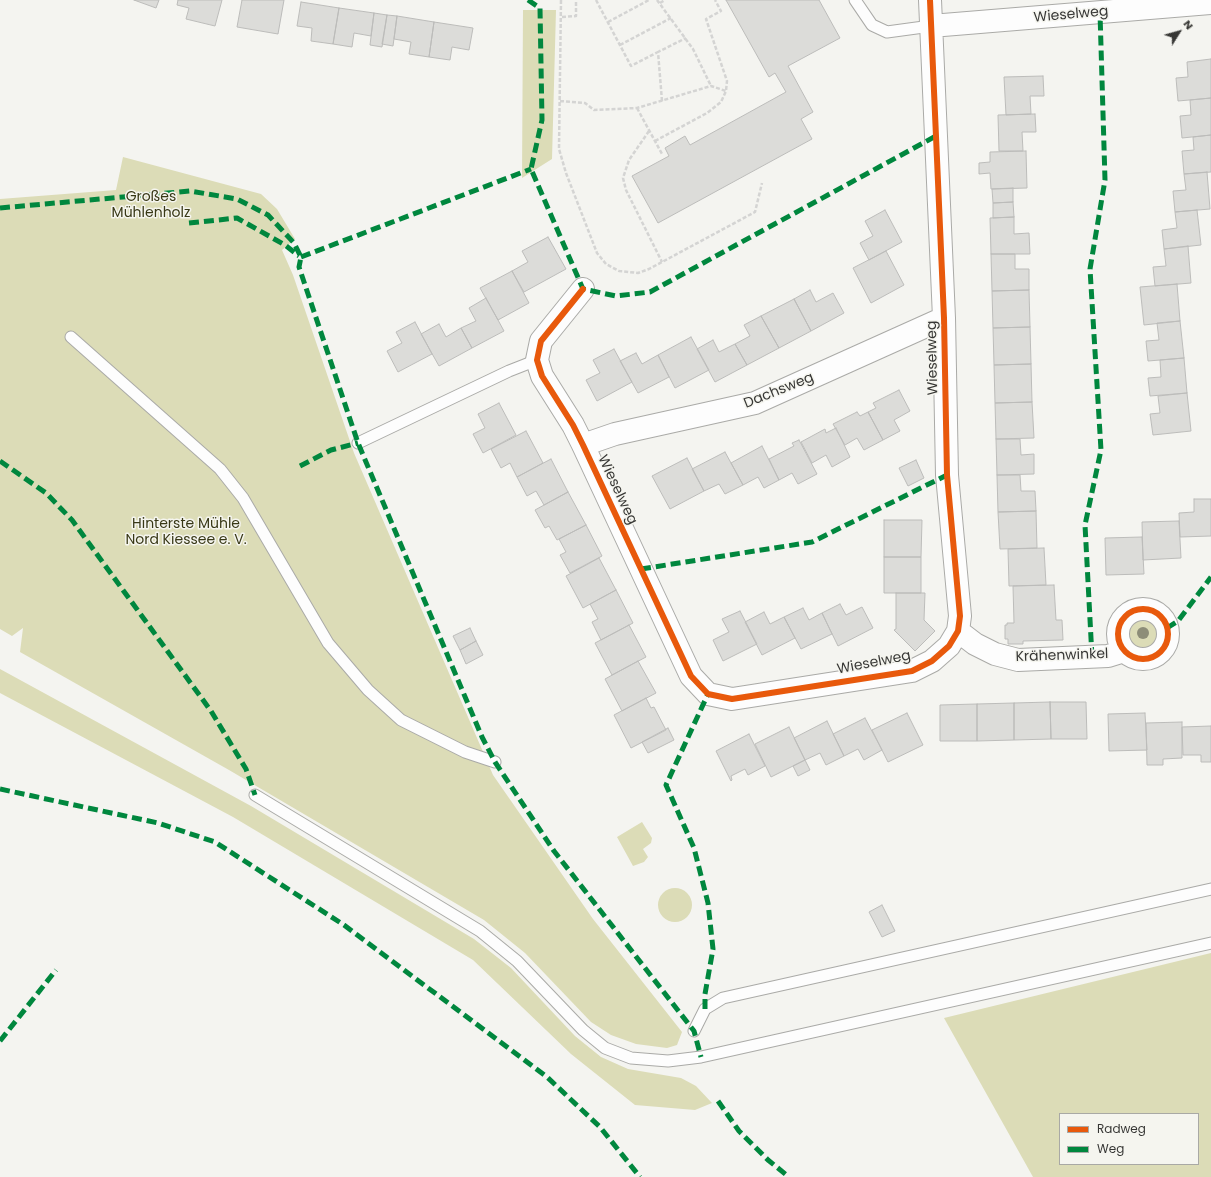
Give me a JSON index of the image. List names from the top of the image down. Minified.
{"streets":{"street":["Wieselweg","Dachsweg","Krähenwinkel"]},"crossings":[["Wieselweg","Dachsweg"],["Wieselweg","Krähenwinkel"]],"parks":["Großes Mühlenholz","Hinterste Mühle Nord Kiessee e. V."],"legend":["Radweg","Weg"],"north":"top right"}
